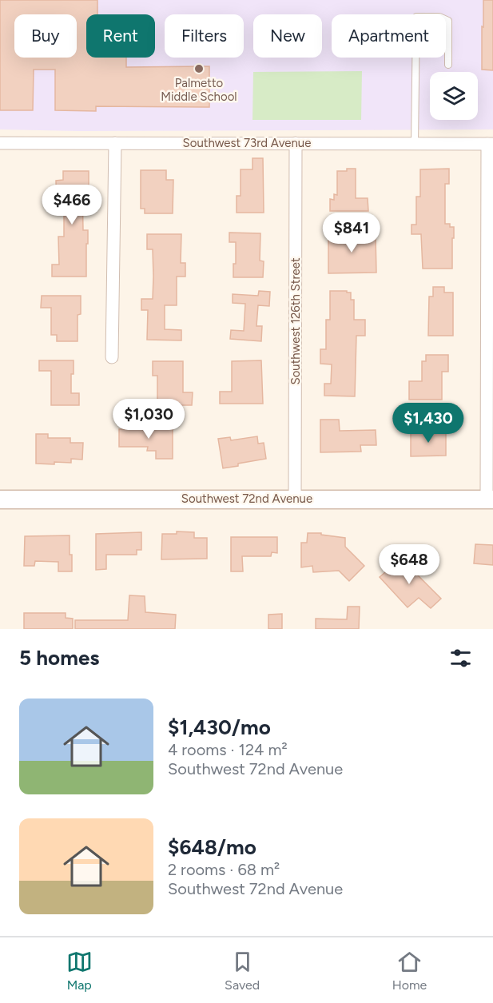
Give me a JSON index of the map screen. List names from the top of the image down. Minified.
{"streets":{"street":["Southwest 73rd Avenue","Southwest 126th Street","Southwest 72nd Avenue"]},"crossings":[["Southwest 73rd Avenue","Southwest 126th Street"],["Southwest 126th Street","Southwest 72nd Avenue"]],"places":["Palmetto Middle School"],"page":{"chip":["Buy","Rent","Filters","New","Apartment"],"price":["$466","$841","$1,030","$1,430","$648"],"heading":"5 homes","list":[{"name":"$1,430/mo","note":"4 rooms · 124 m² · Southwest 72nd Avenue"},{"name":"$648/mo","note":"2 rooms · 68 m² · Southwest 72nd Avenue"}],"tabs":["Map","Saved","Home"]}}
